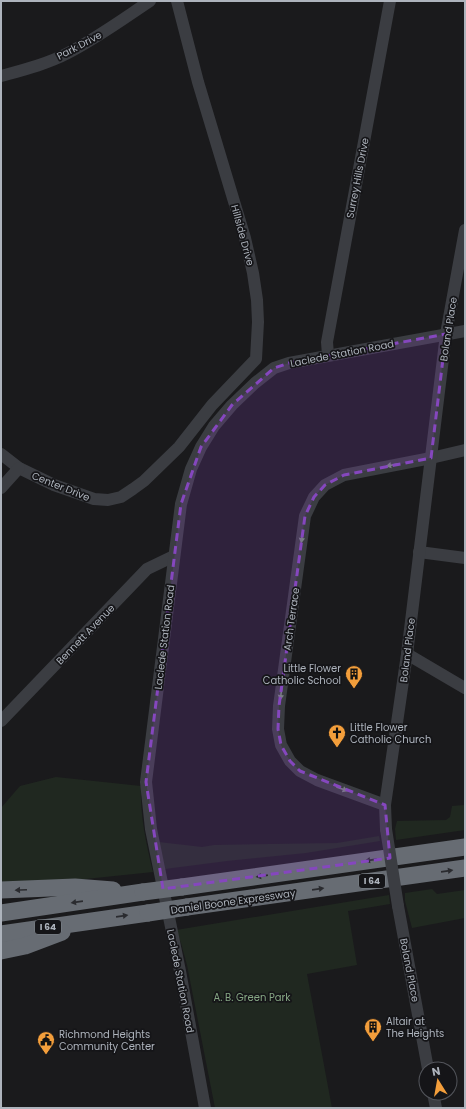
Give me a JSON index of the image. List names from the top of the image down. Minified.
{"streets":{"highway":["I 64","Daniel Boone Expressway"],"street":["Park Drive","Surrey Hills Drive","Hillside Drive","Boland Place","Laclede Station Road","Center Drive","Arch Terrace","Bennett Avenue"]},"crossings":[["Surrey Hills Drive","Laclede Station Road"],["Hillside Drive","Center Drive"],["Boland Place","Laclede Station Road"],["Boland Place","Arch Terrace"],["Laclede Station Road","Bennett Avenue"]],"parks":["A. B. Green Park"],"places":{"building":["Little Flower Catholic School","Altair at The Heights"],"church":["Little Flower Catholic Church"],"public building":["Richmond Heights Community Center"]},"north":"top"}
